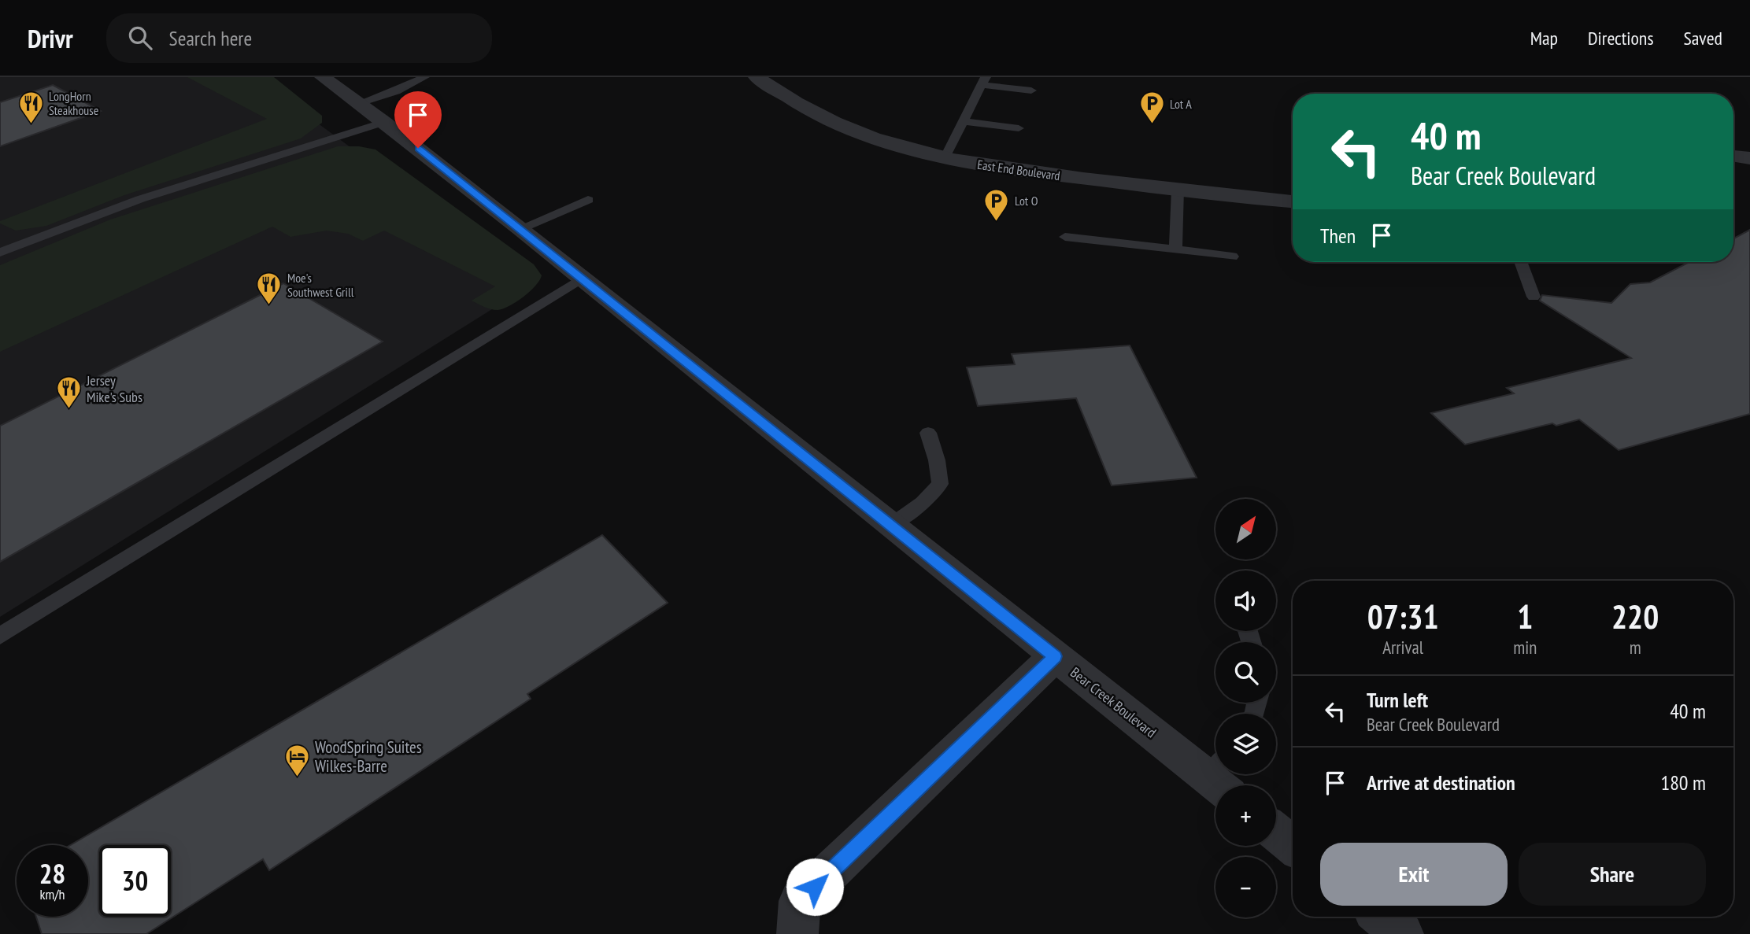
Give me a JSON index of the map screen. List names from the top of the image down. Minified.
{"streets":{"street":["East End Boulevard","Bear Creek Boulevard"]},"places":{"restaurant":["LongHorn Steakhouse","Moe's Southwest Grill","Jersey Mike's Subs"],"parking":["Lot A","Lot O"],"hotel":["WoodSpring Suites Wilkes-Barre"]},"north":"top right","page":{"header":"Drivr","search":"Search here","nav":["Map","Directions","Saved"],"turn":["40 m","Bear Creek Boulevard"],"then":"Then","map_buttons":["+","−"],"eta":["07:31","Arrival","1","min","220","m"],"list":[{"name":"Turn left","note":"Bear Creek Boulevard","value":"40 m"},{"name":"Arrive at destination","value":"180 m"}],"buttons":["Exit","Share"],"speed":"28 km/h","limit":"30"}}
